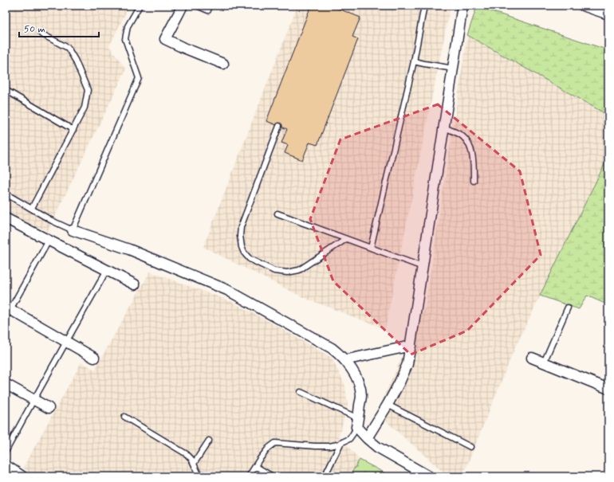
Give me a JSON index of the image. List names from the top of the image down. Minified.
{"scale_bar":"50 m"}
